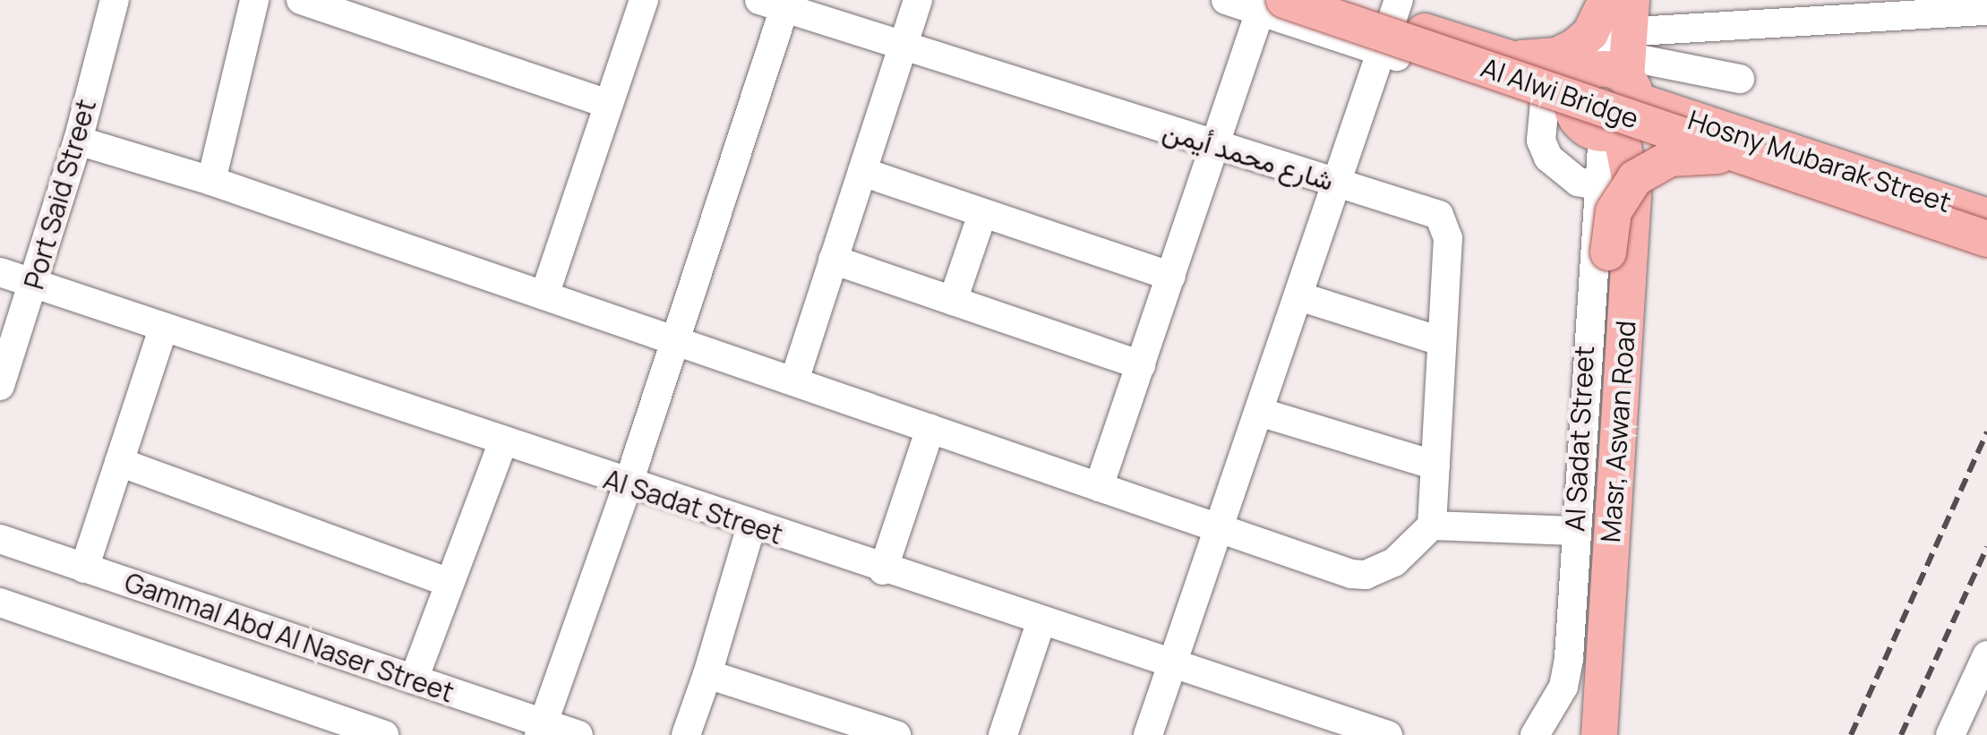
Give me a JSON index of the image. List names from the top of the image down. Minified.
{"streets":{"main road":["Al Alwi Bridge","Hosny Mubarak Street","Masr, Aswan Road"],"street":["شارع محمد أيمن","Port Said Street","Al Sadat Street","Gammal Abd Al Naser Street"]},"crossings":[["Al Alwi Bridge","Hosny Mubarak Street"],["Hosny Mubarak Street","Masr, Aswan Road"],["Hosny Mubarak Street","Al Sadat Street"],["Port Said Street","Al Sadat Street"],["Masr, Aswan Road","Al Sadat Street"]]}
